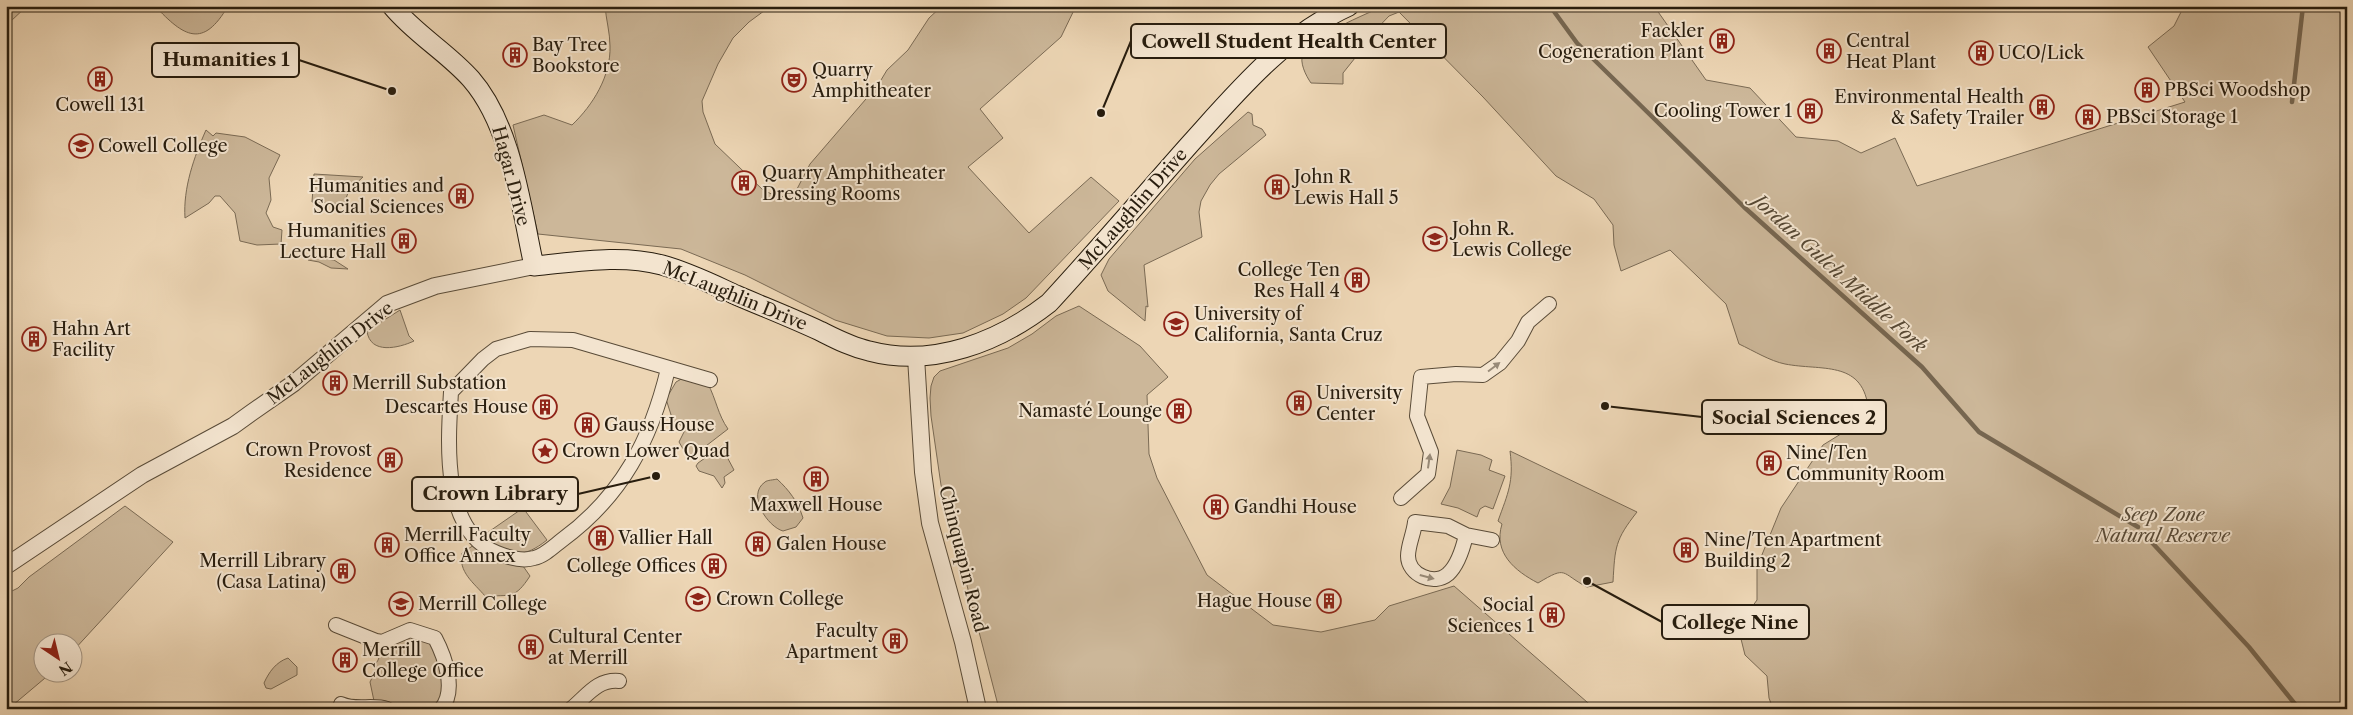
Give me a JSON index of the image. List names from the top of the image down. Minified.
{"streets":{"main road":["Hagar Drive","McLaughlin Drive"],"street":["Chinquapin Road"]},"crossings":[["Hagar Drive","McLaughlin Drive"],["McLaughlin Drive","Chinquapin Road"]],"water":["Jordan Gulch Middle Fork"],"parks":["Seep Zone Natural Reserve"],"places":{"building":["Fackler Cogeneration Plant","Central Heat Plant","UCO/Lick","Bay Tree Bookstore","Cowell 131","PBSci Woodshop","Environmental Health & Safety Trailer","Cooling Tower 1","PBSci Storage 1","Quarry Amphitheater Dressing Rooms","John R Lewis Hall 5","Humanities and Social Sciences","Humanities Lecture Hall","College Ten Res Hall 4","Hahn Art Facility","Merrill Substation","University Center","Descartes House","Namasté Lounge","Gauss House","Crown Provost Residence","Nine/Ten Community Room","Maxwell House","Gandhi House","Vallier Hall","Galen House","Merrill Faculty Office Annex","Nine/Ten Apartment Building 2","College Offices","Merrill Library (Casa Latina)","Hague House","Social Sciences 1","Faculty Apartment","Cultural Center at Merrill","Merrill College Office"],"theatre":["Quarry Amphitheater"],"other":["Humanities 1","Cowell Student Health Center","Social Sciences 2","Crown Library","College Nine"],"school or university":["Cowell College","John R. Lewis College","University of California, Santa Cruz","Crown College","Merrill College"],"place":["Crown Lower Quad"]},"north":"bottom right"}
